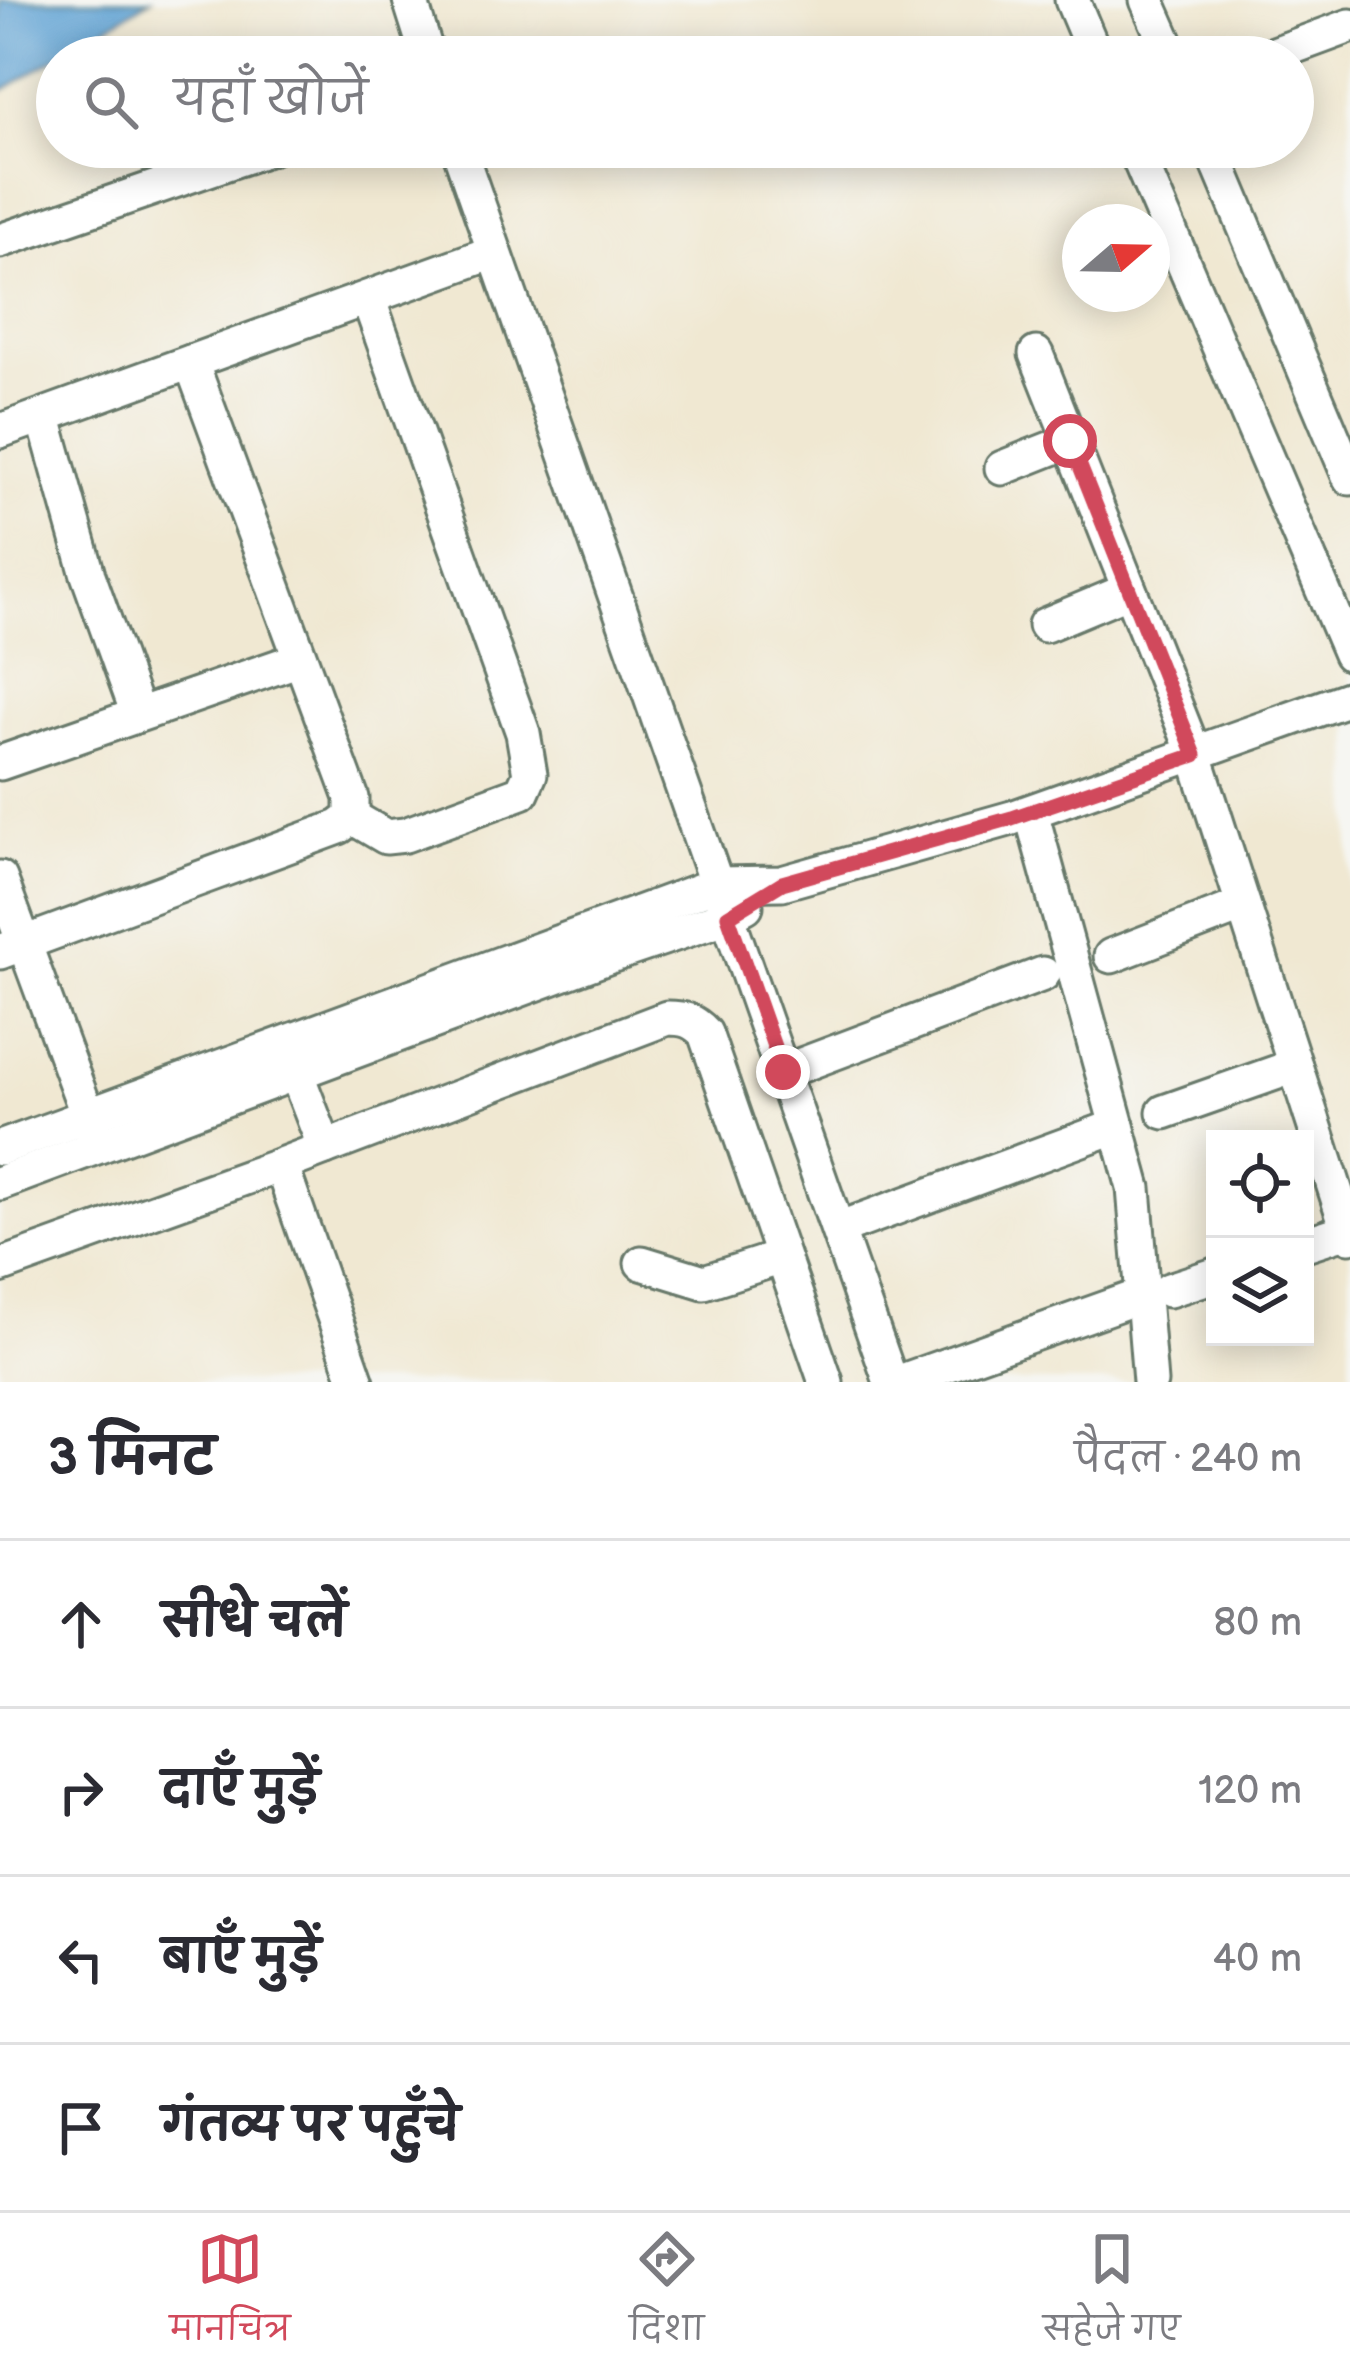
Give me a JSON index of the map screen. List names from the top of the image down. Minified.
{"north":"right","page":{"search":"यहाँ खोजें","heading":["3 मिनट","पैदल · 240 m"],"list":[["सीधे चलें","80 m"],["दाएँ मुड़ें","120 m"],["बाएँ मुड़ें","40 m"],"गंतव्य पर पहुँचे"],"nav":["मानचित्र","दिशा","सहेजे गए"]}}
